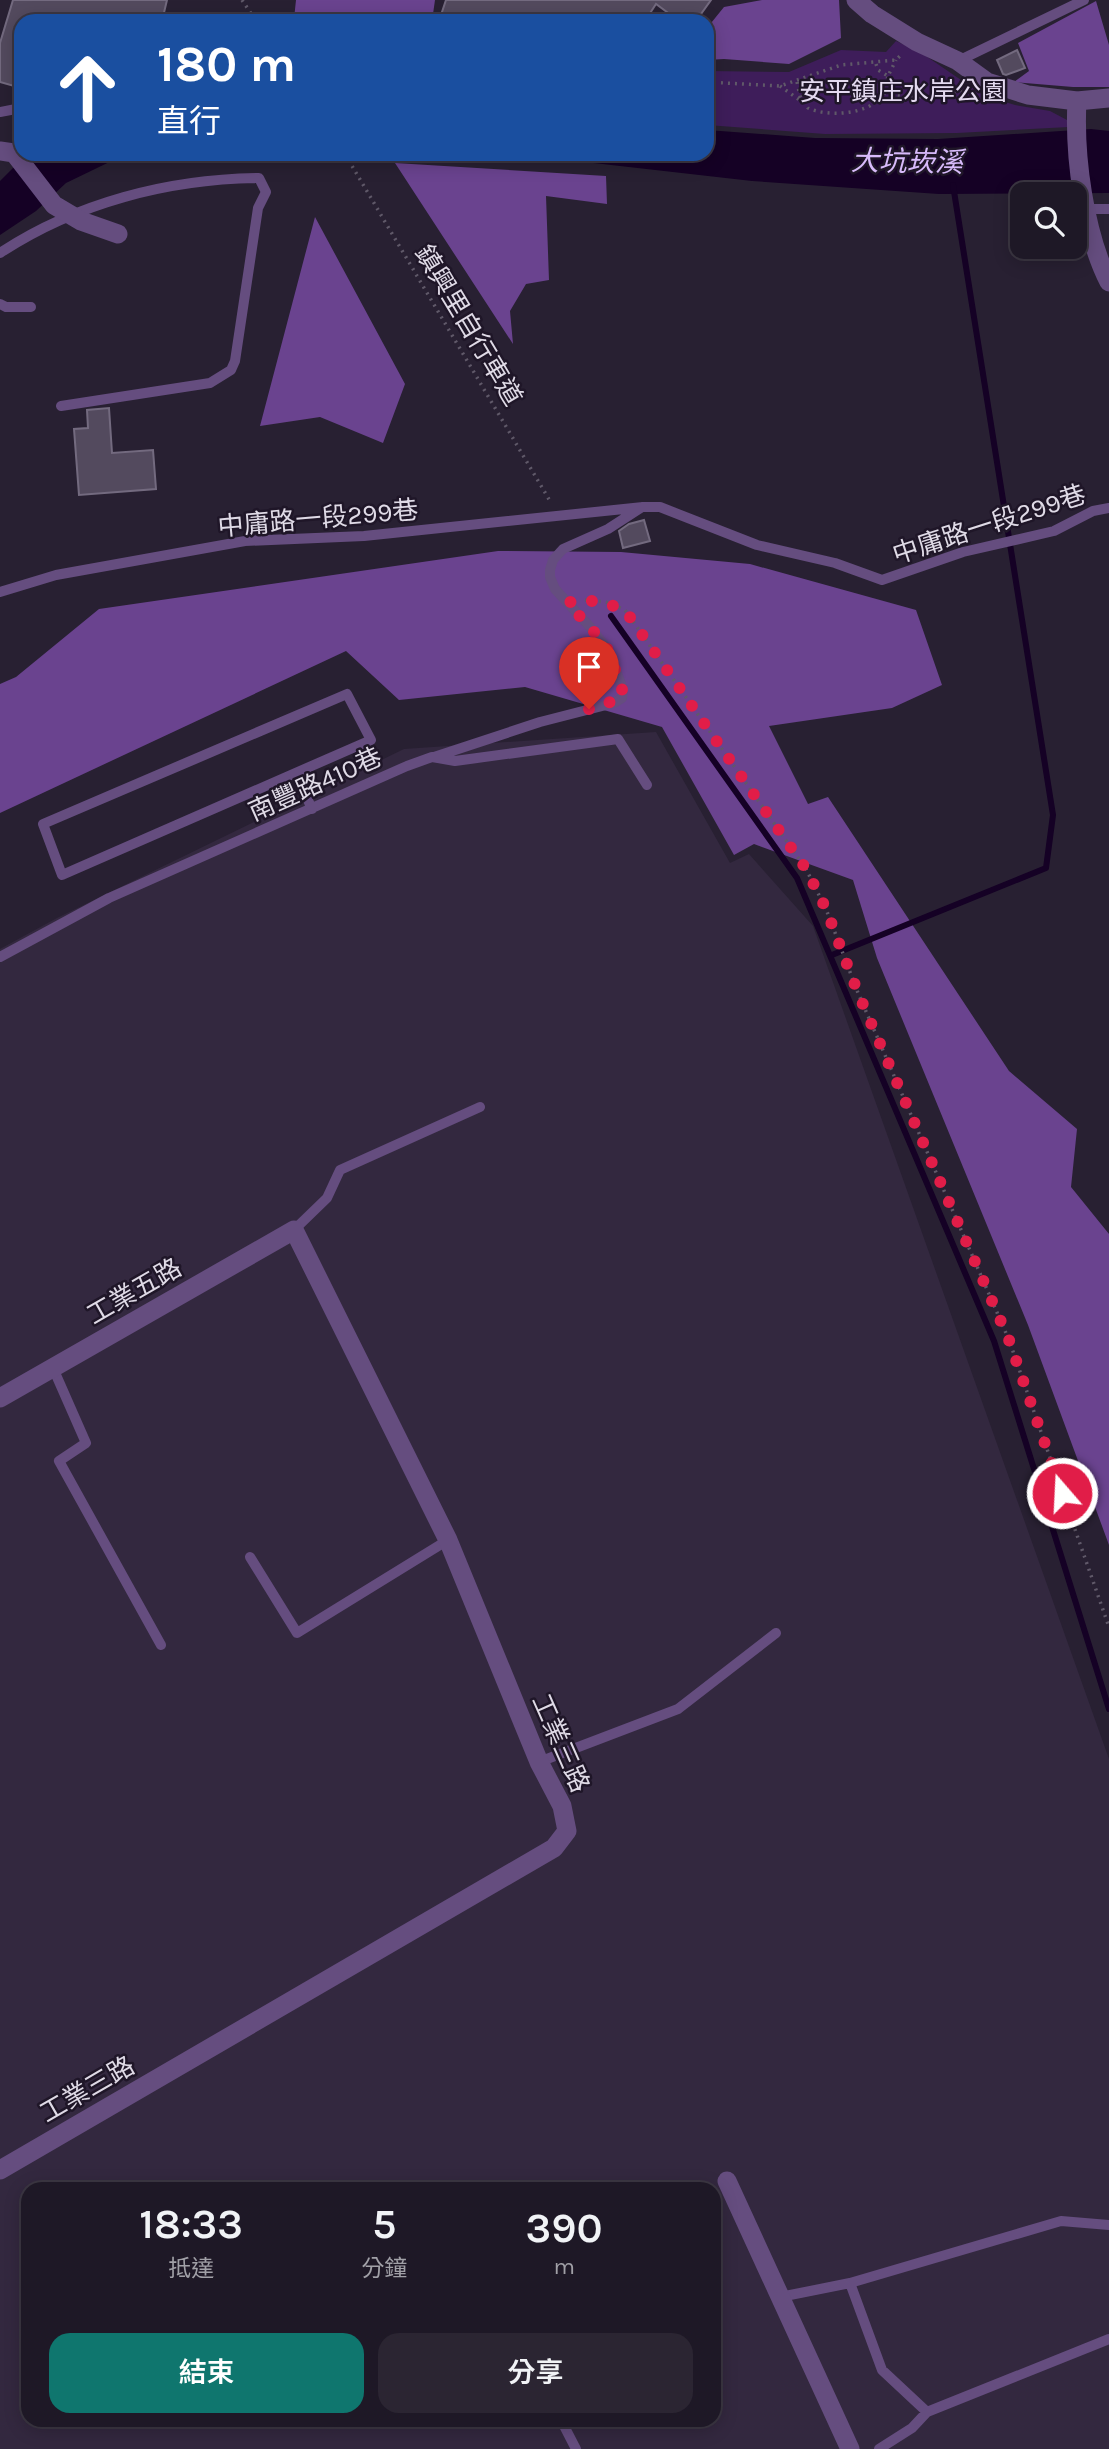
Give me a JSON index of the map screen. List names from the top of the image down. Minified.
{"streets":{"street":["工業五路","工業三路"],"lane":["中庸路一段299巷","南豐路410巷"],"path":["鎮興里自行車道"]},"crossings":[["鎮興里自行車道","中庸路一段299巷"],["工業五路","工業三路"]],"water":["大坑崁溪"],"parks":["安平鎮庄水岸公園"],"page":{"turn":["180 m","直行"],"eta":["18:33","抵達","5","分鐘","390","m"],"buttons":["結束","分享"]}}
